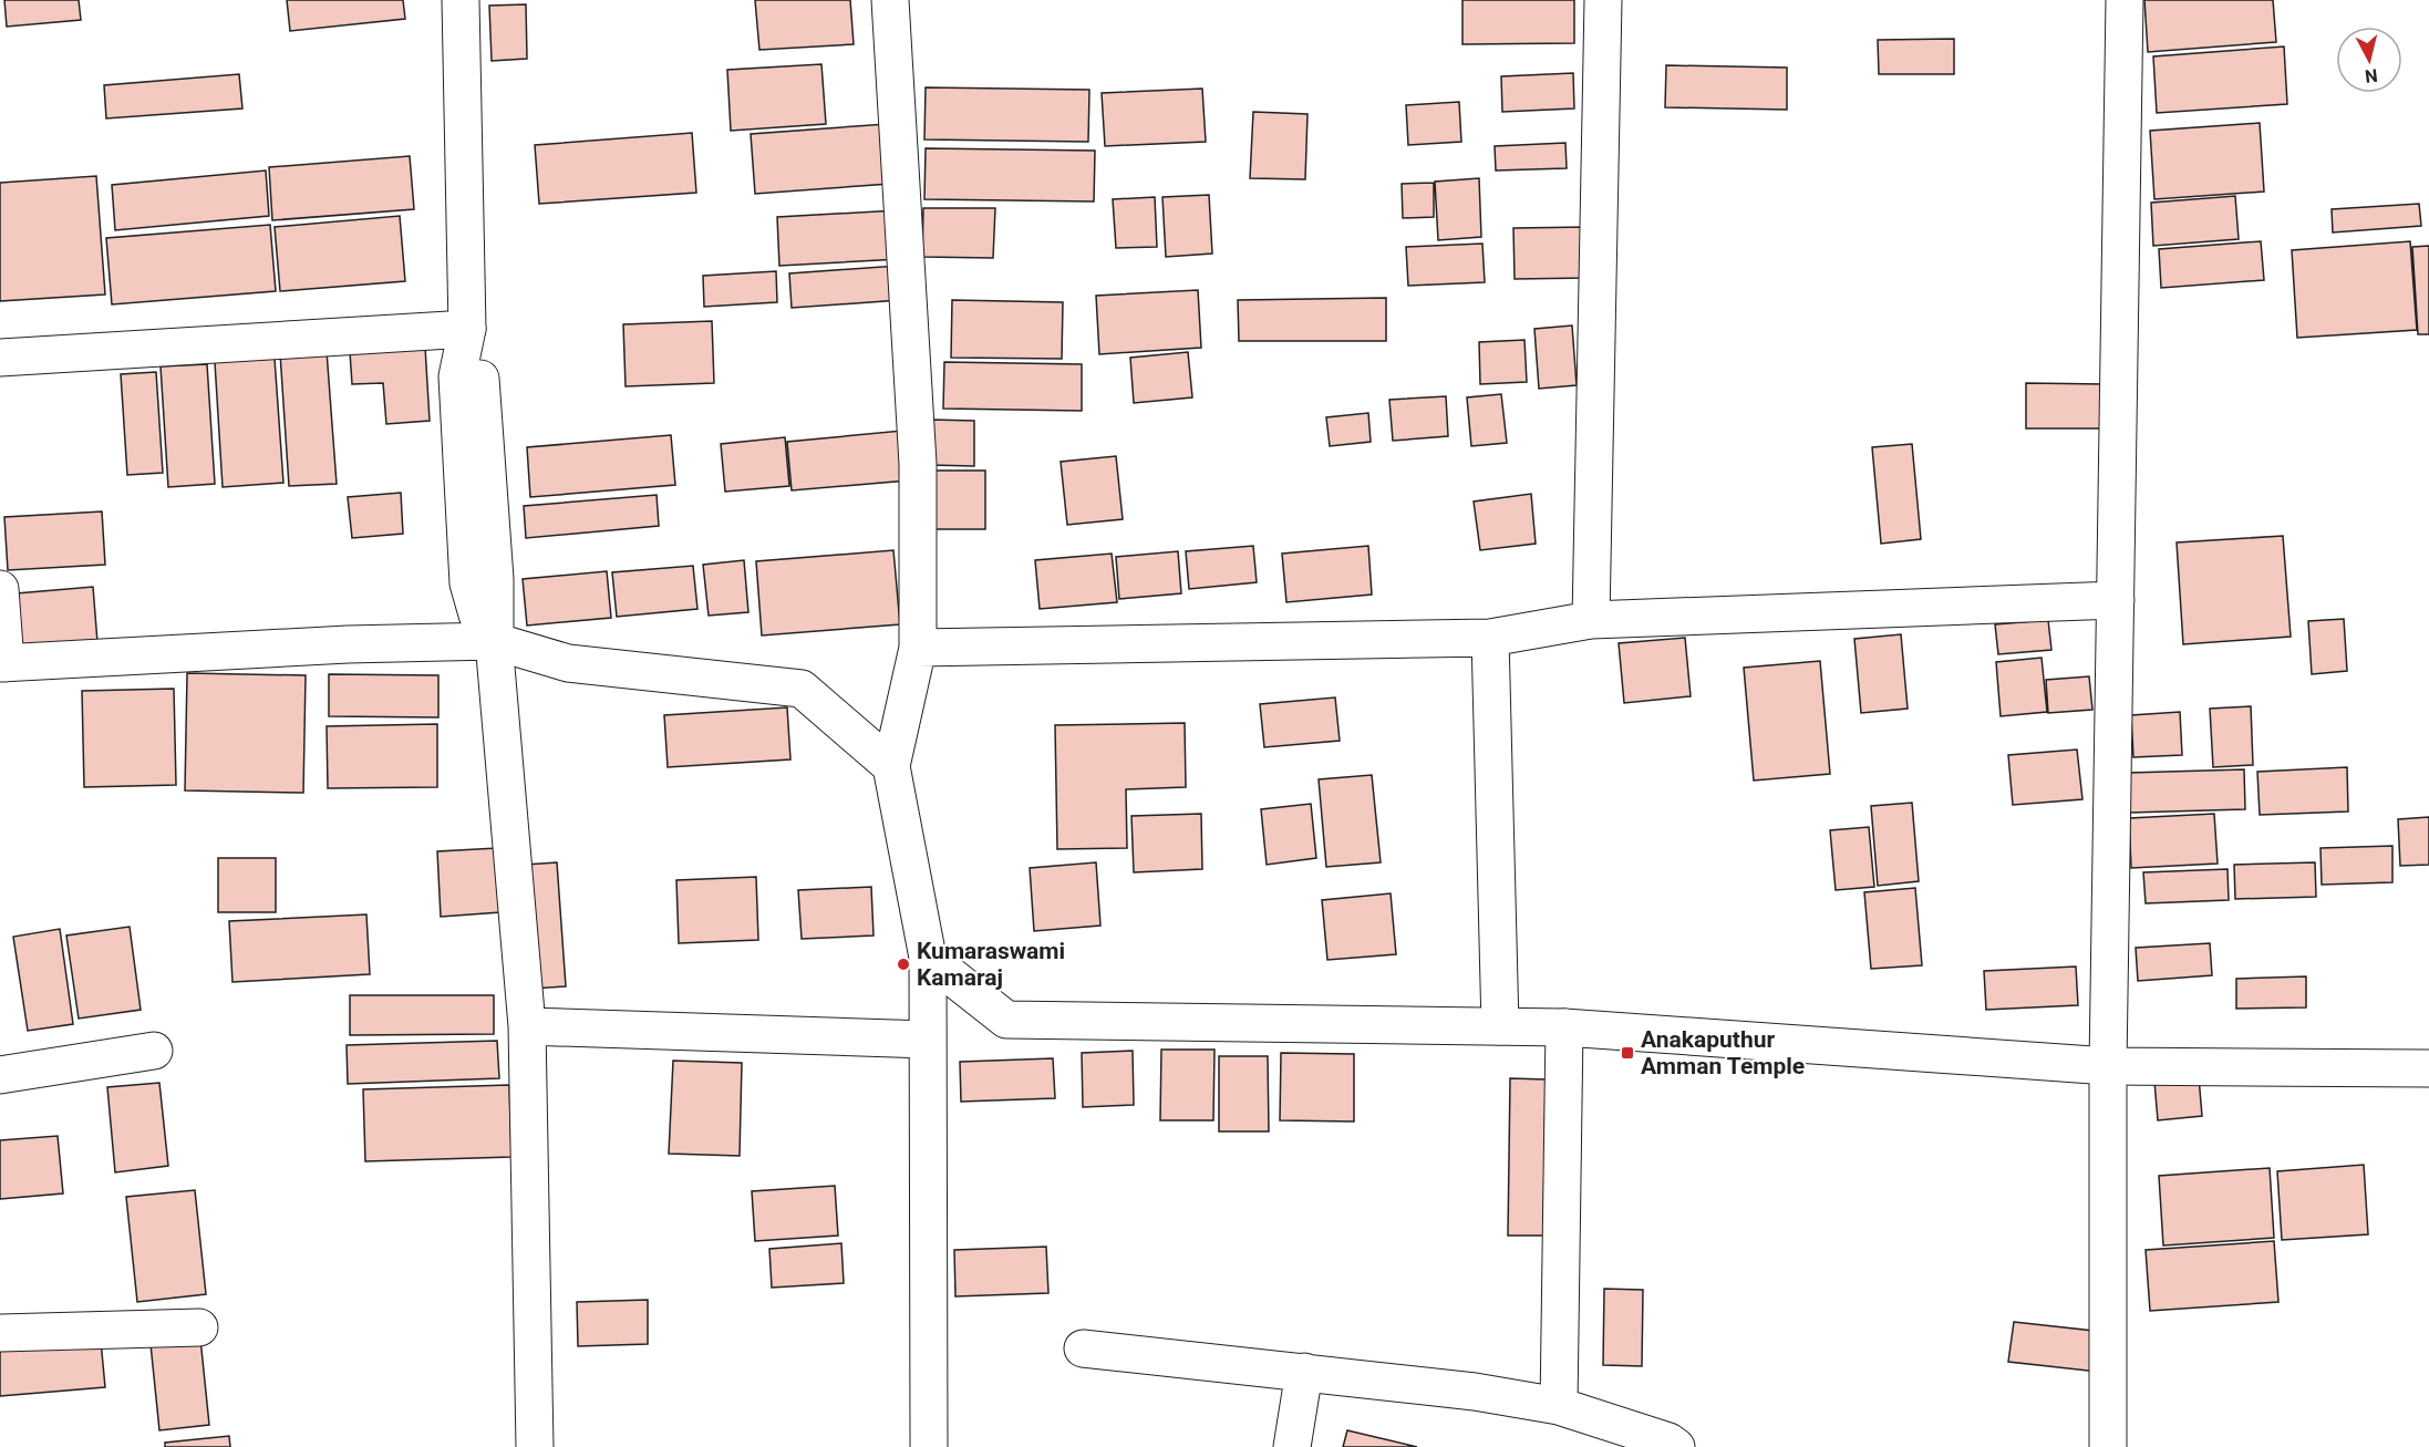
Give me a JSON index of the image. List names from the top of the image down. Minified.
{"places":{"other":["Kumaraswami Kamaraj"],"transit":["Anakaputhur Amman Temple"]},"north":"bottom"}
